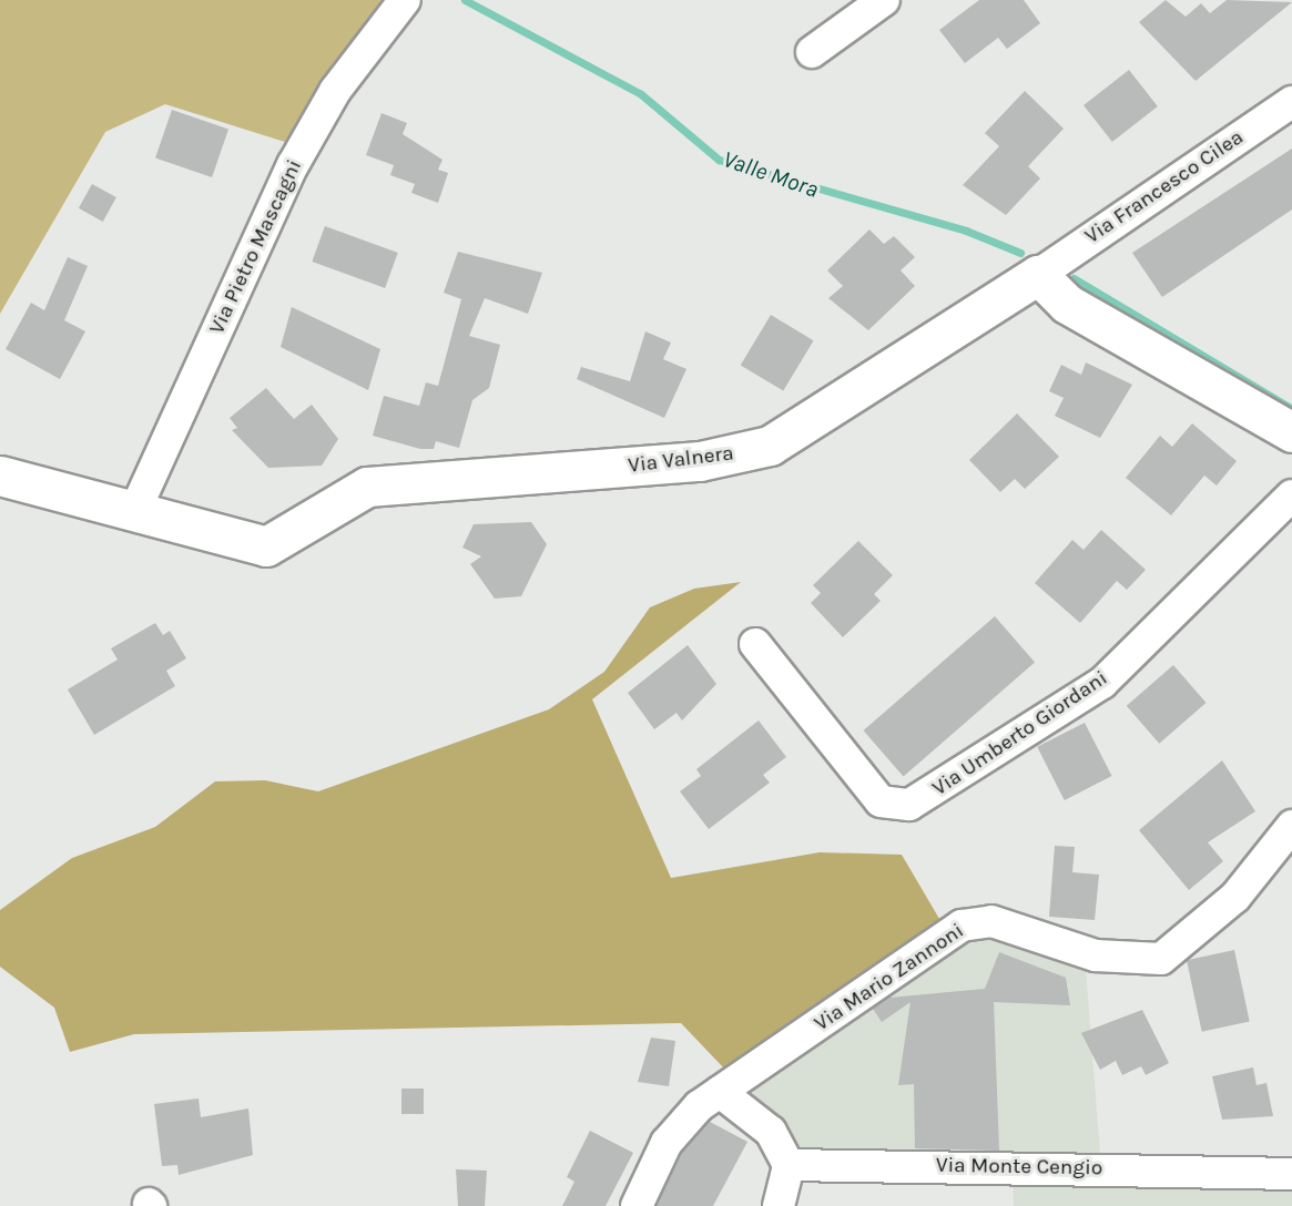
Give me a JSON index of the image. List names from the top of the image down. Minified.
{"streets":{"street":["Via Francesco Cilea","Via Pietro Mascagni","Via Valnera","Via Umberto Giordani","Via Mario Zannoni","Via Monte Cengio"]},"crossings":[["Via Francesco Cilea","Via Valnera"],["Via Pietro Mascagni","Via Valnera"]],"water":["Valle Mora"]}
